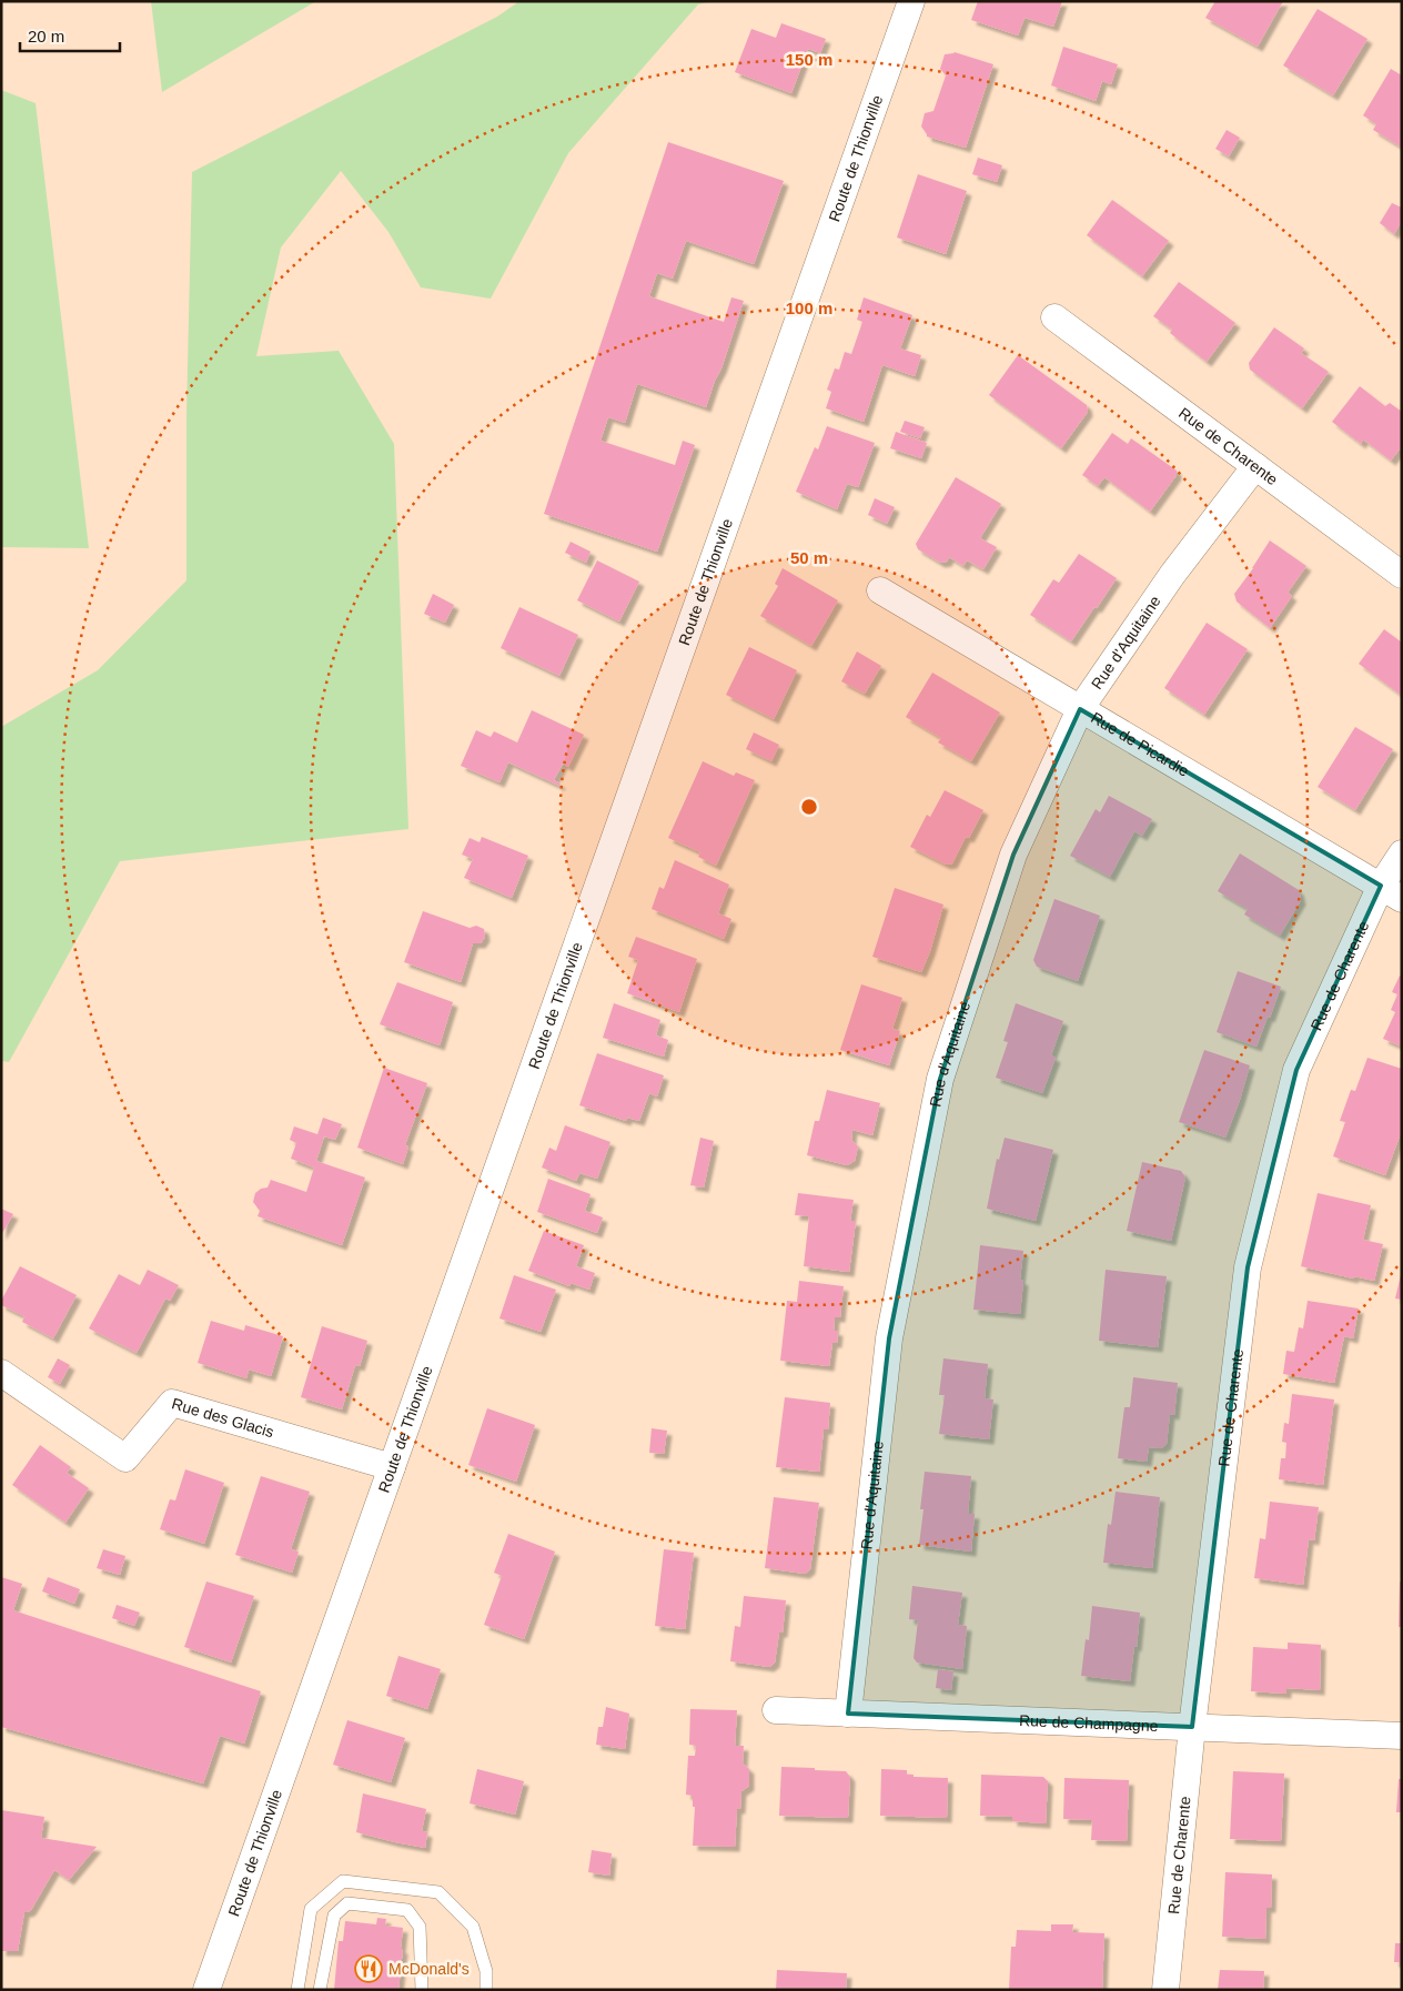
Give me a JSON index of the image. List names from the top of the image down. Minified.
{"streets":{"street":["Route de Thionville","Rue de Charente","Rue d'Aquitaine","Rue de Picardie","Rue des Glacis","Rue de Champagne"]},"crossings":[["Route de Thionville","Rue des Glacis"],["Rue de Charente","Rue d'Aquitaine"],["Rue de Charente","Rue de Picardie"],["Rue de Charente","Rue de Champagne"],["Rue d'Aquitaine","Rue de Picardie"],["Rue d'Aquitaine","Rue de Champagne"]],"places":{"restaurant":["McDonald's"]},"scale_bar":"20 m","rings":["150 m","100 m","50 m"]}
